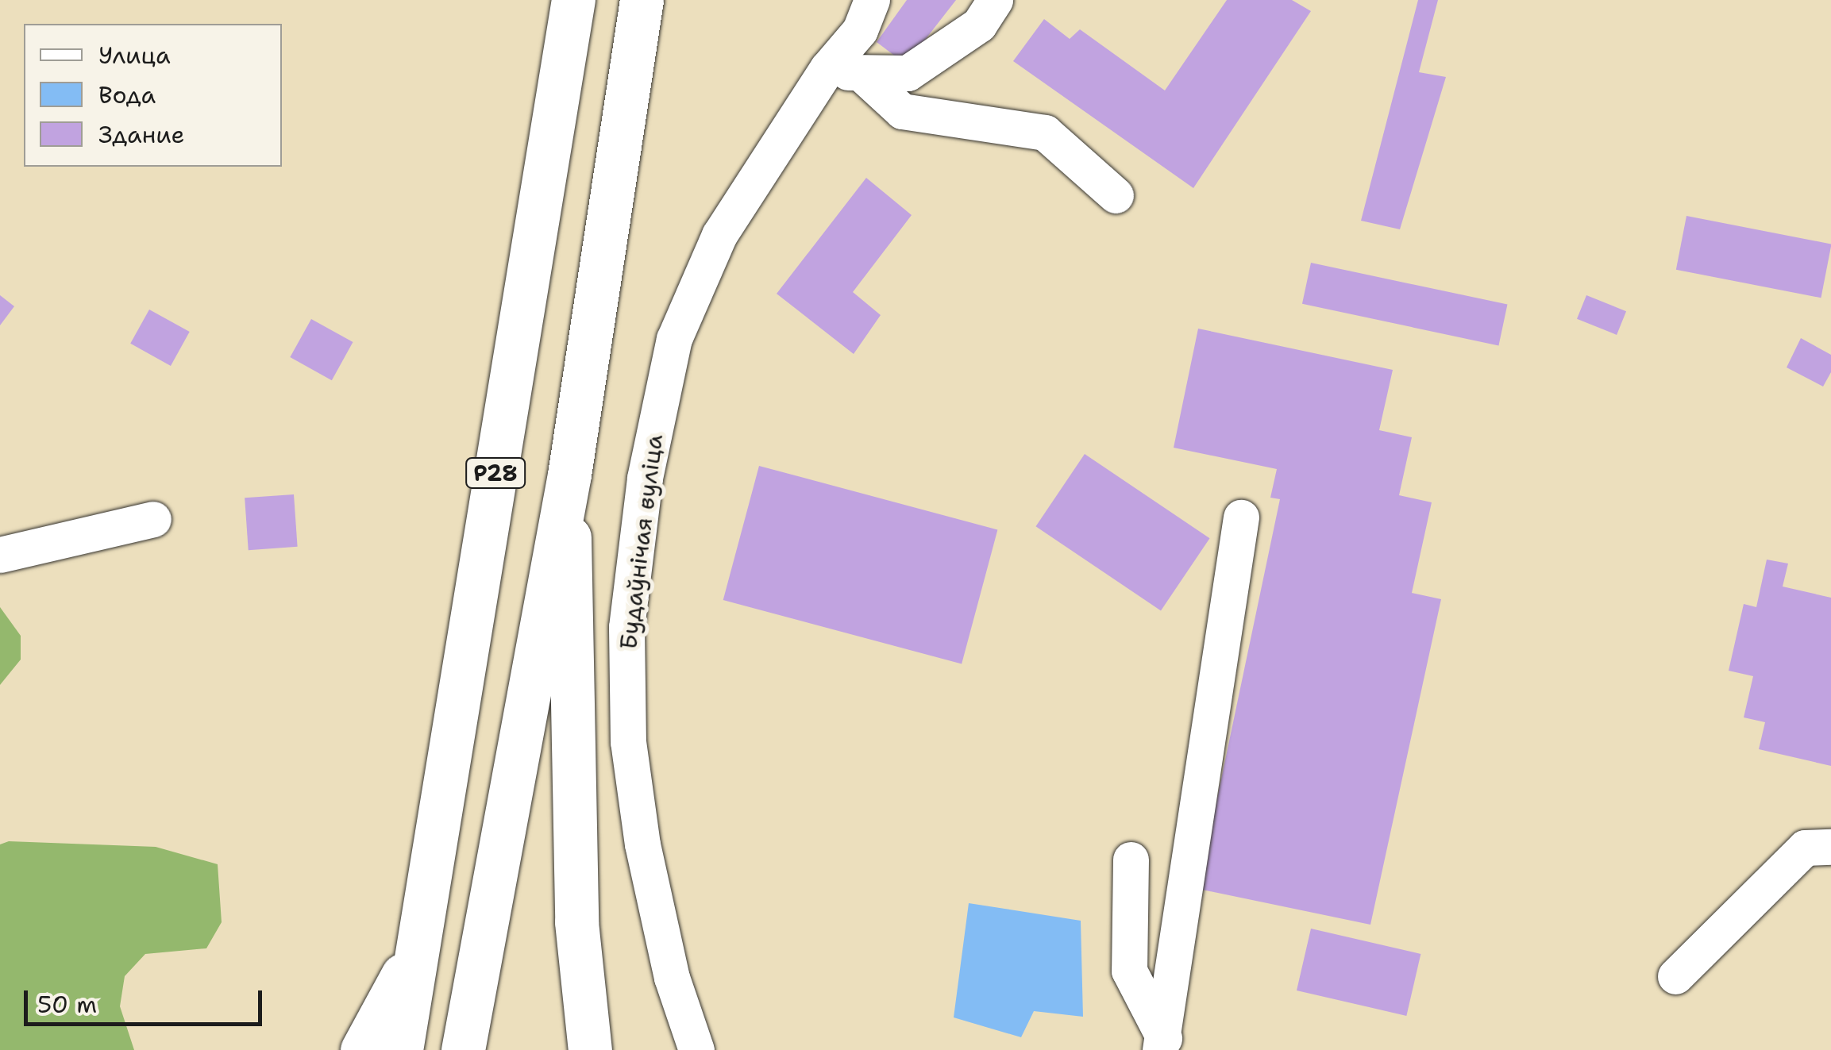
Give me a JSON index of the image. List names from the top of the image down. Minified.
{"streets":{"main road":["Р28"],"street":["Будаўнічая вуліца"]},"legend":["Улица","Вода","Здание"],"scale_bar":"50 m"}
